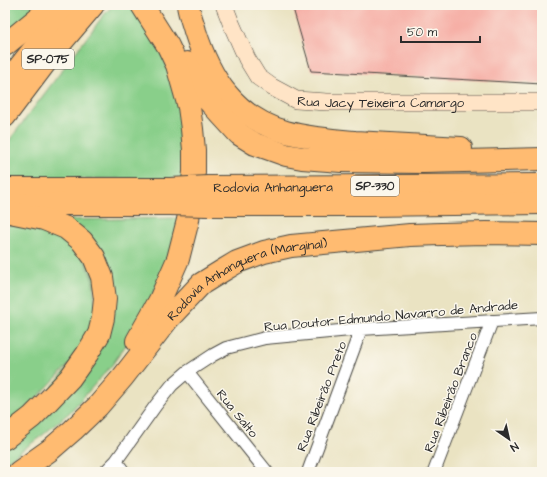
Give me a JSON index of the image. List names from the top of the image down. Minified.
{"streets":{"highway":["SP-075","SP-330","Rodovia Anhanguera","Rodovia Anhanguera (Marginal)"],"street":["Rua Jacy Teixeira Camargo","Rua Doutor Edmundo Navarro de Andrade","Rua Ribeirão Branco","Rua Ribeirão Preto","Rua Salto"]},"crossings":[["Rua Doutor Edmundo Navarro de Andrade","Rua Ribeirão Branco"],["Rua Doutor Edmundo Navarro de Andrade","Rua Ribeirão Preto"],["Rua Doutor Edmundo Navarro de Andrade","Rua Salto"]],"scale_bar":"50 m","north":"bottom right"}
